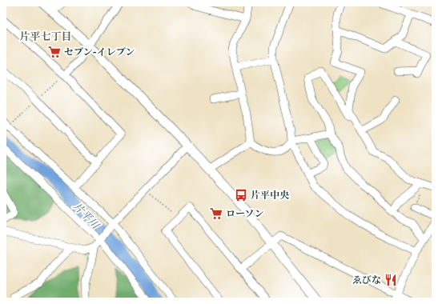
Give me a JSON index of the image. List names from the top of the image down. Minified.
{"districts":["片平七丁目"],"water":["片平川"],"places":{"supermarket":["セブン-イレブン","ローソン"],"bus stop":["片平中央"],"restaurant":["ゑびな"]}}
